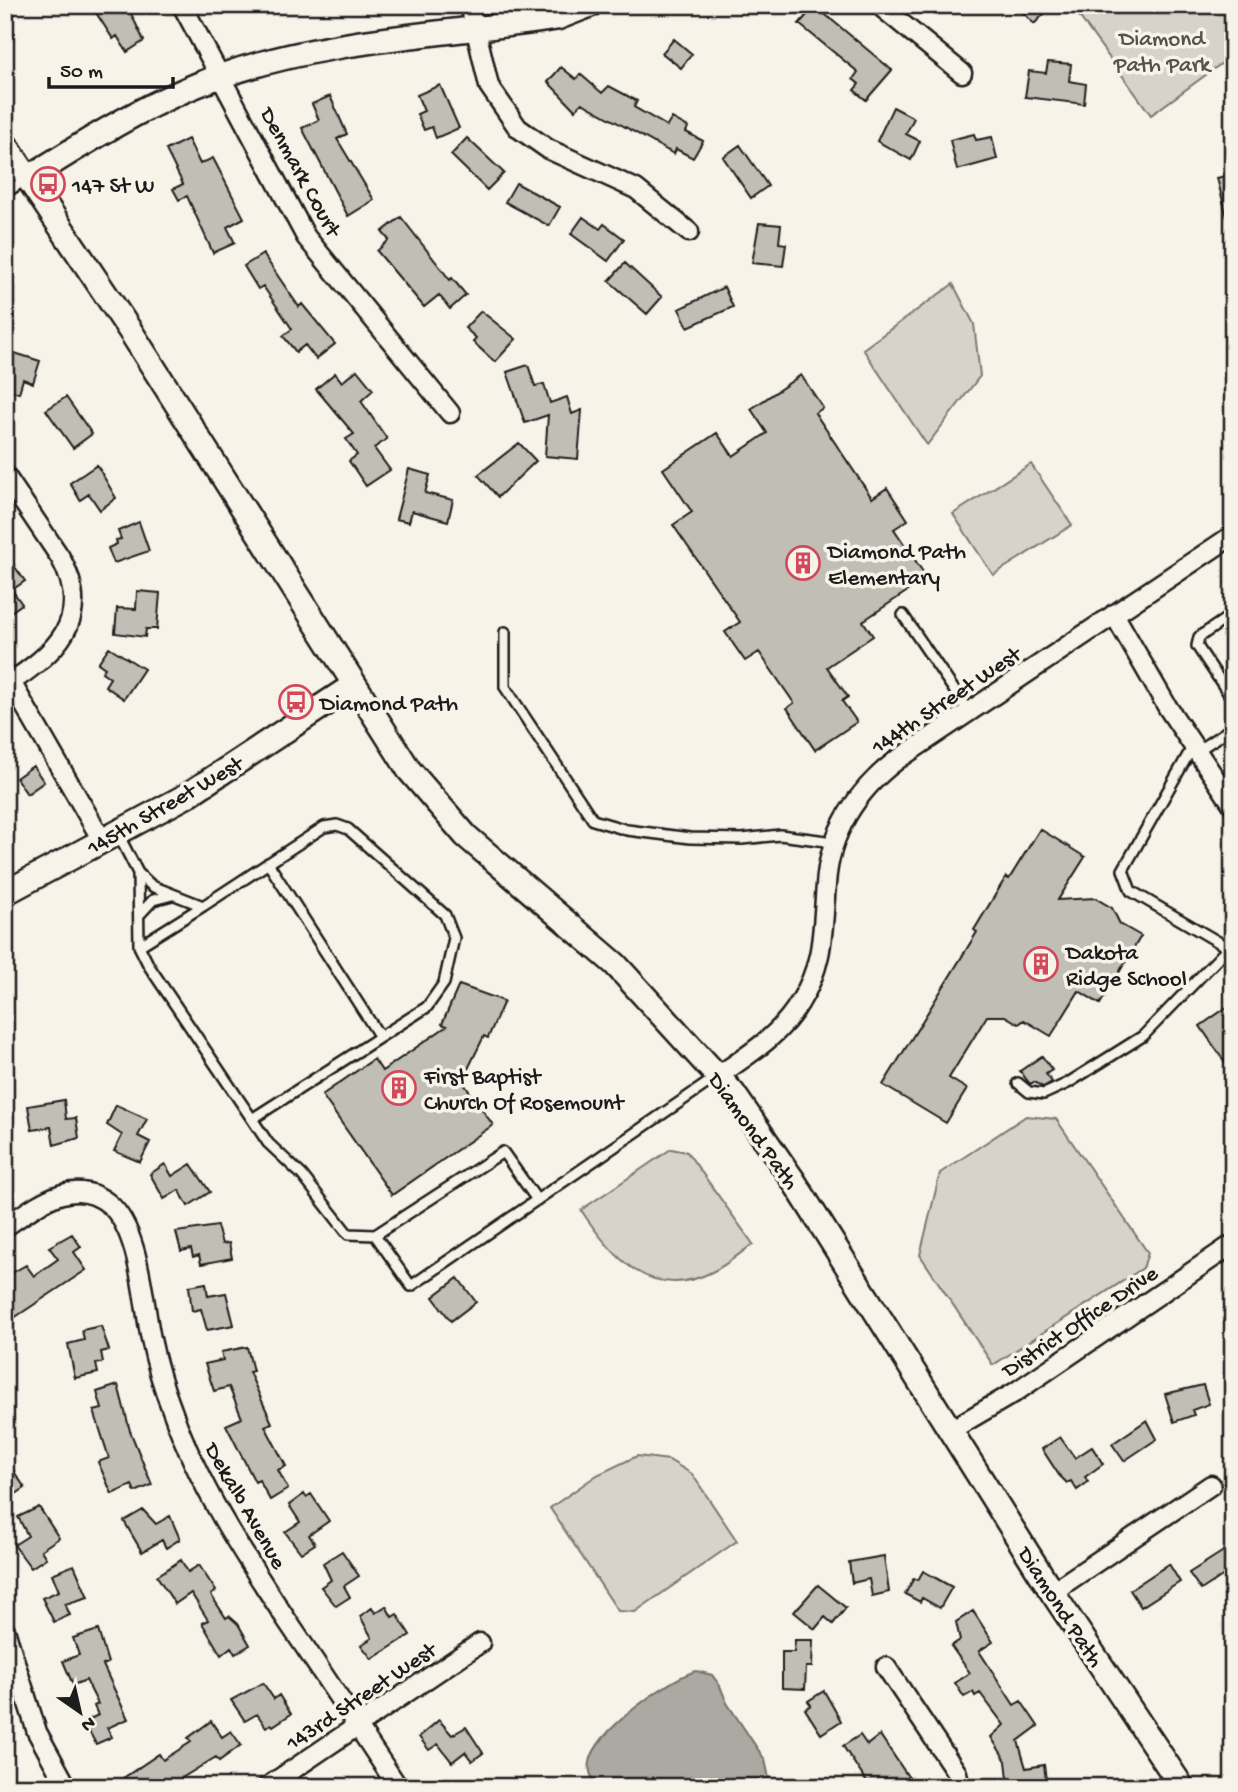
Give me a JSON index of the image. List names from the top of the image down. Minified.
{"streets":{"street":["Denmark Court","144th Street West","145th Street West","Diamond Path","District Office Drive","Dekalb Avenue","143rd Street West"]},"crossings":[["144th Street West","Diamond Path"],["145th Street West","Diamond Path"],["Diamond Path","District Office Drive"],["Dekalb Avenue","143rd Street West"]],"parks":["Diamond Path Park"],"places":{"bus stop":["147 St W","Diamond Path"],"building":["Diamond Path Elementary","Dakota Ridge School","First Baptist Church Of Rosemount"]},"scale_bar":"50 m","north":"bottom right"}
